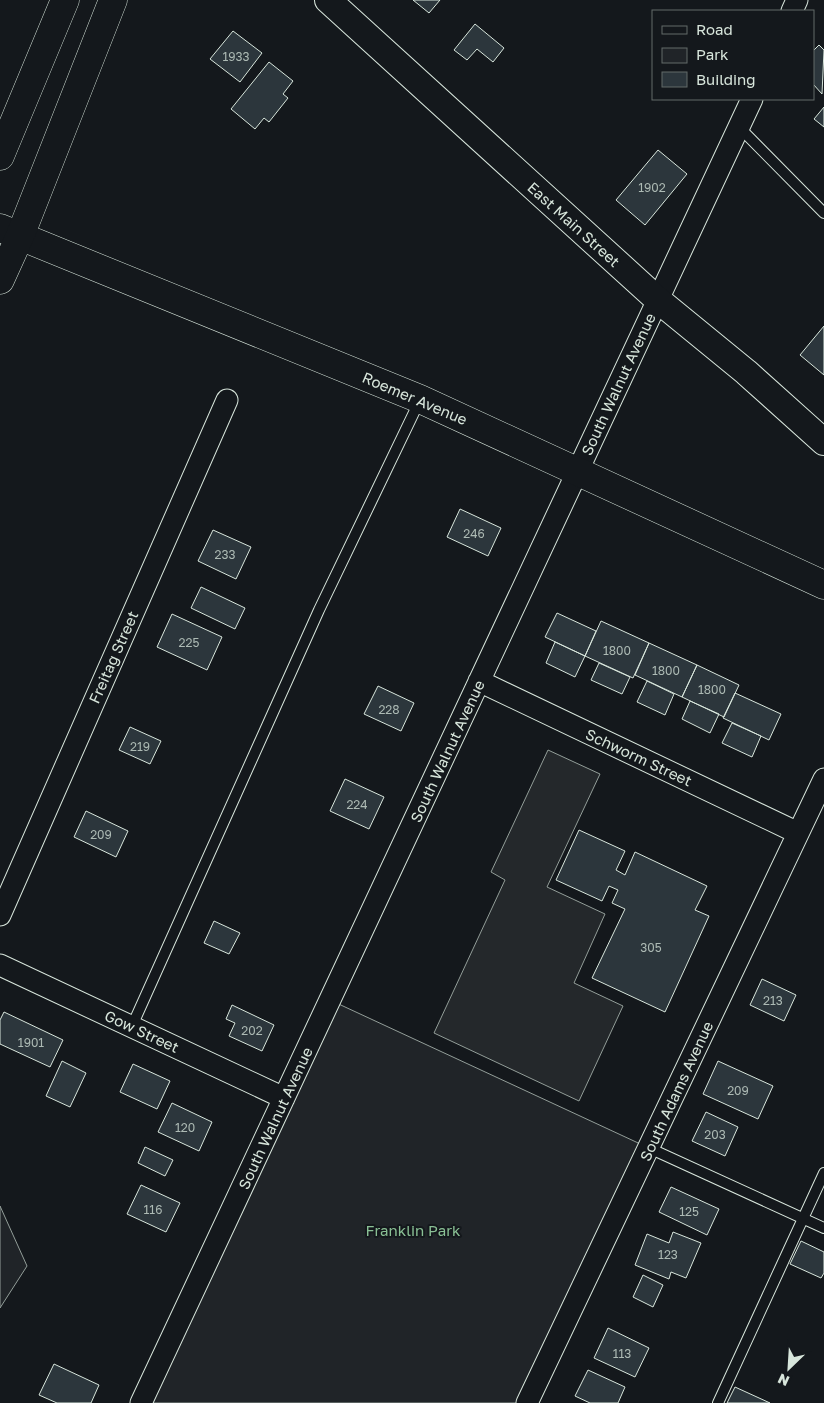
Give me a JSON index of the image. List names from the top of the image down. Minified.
{"streets":{"main road":["Roemer Avenue"],"street":["East Main Street","South Walnut Avenue","Freitag Street","Schworm Street","Gow Street","South Adams Avenue"]},"crossings":[["East Main Street","South Walnut Avenue"],["South Walnut Avenue","Roemer Avenue"],["South Walnut Avenue","Schworm Street"],["South Walnut Avenue","Gow Street"],["Schworm Street","South Adams Avenue"]],"parks":["Franklin Park"],"house_numbers":["1933","1902","246","233","225","1800","1800","1800","228","219","224","209","305","213","202","1901","209","120","203","116","125","123","113"],"legend":["Road","Park","Building"],"north":"bottom left"}
